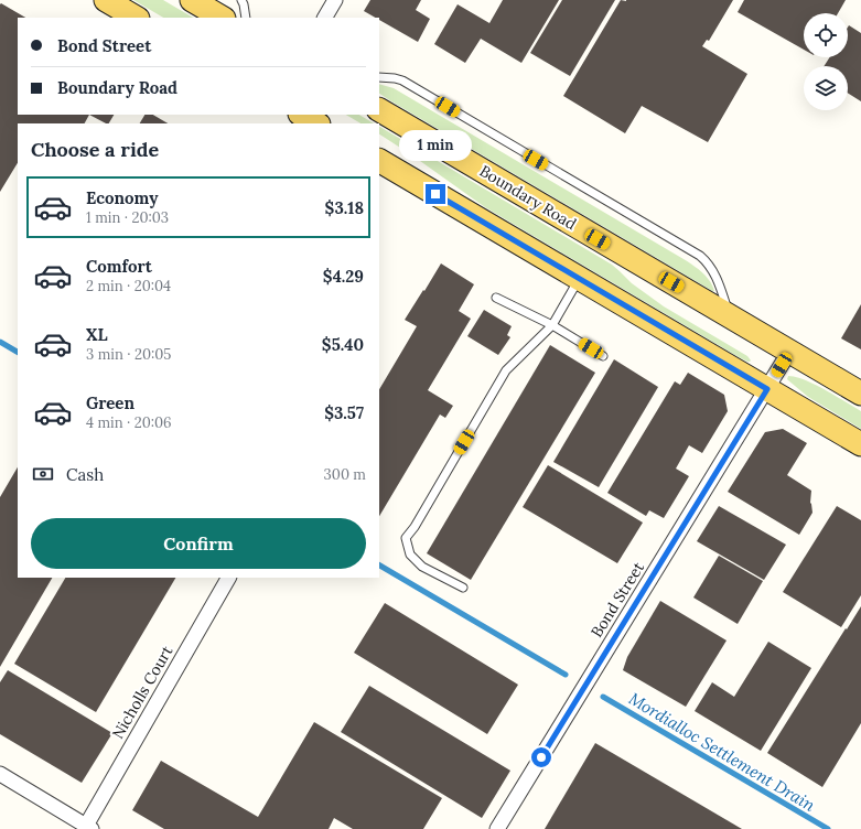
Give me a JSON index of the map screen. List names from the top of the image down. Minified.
{"streets":{"main road":["Boundary Road"],"street":["Bond Street","Nicholls Court"]},"crossings":[["Boundary Road","Bond Street"]],"water":["Mordialloc Settlement Drain"],"page":{"banner":["Bond Street","Boundary Road"],"heading":"Choose a ride","bubble":"1 min","list":[{"name":"Economy","note":"1 min · 20:03","value":"$3.18"},{"name":"Comfort","note":"2 min · 20:04","value":"$4.29"},{"name":"XL","note":"3 min · 20:05","value":"$5.40"},{"name":"Green","note":"4 min · 20:06","value":"$3.57"}],"pay":["Cash","300 m"],"buttons":"Confirm"}}
